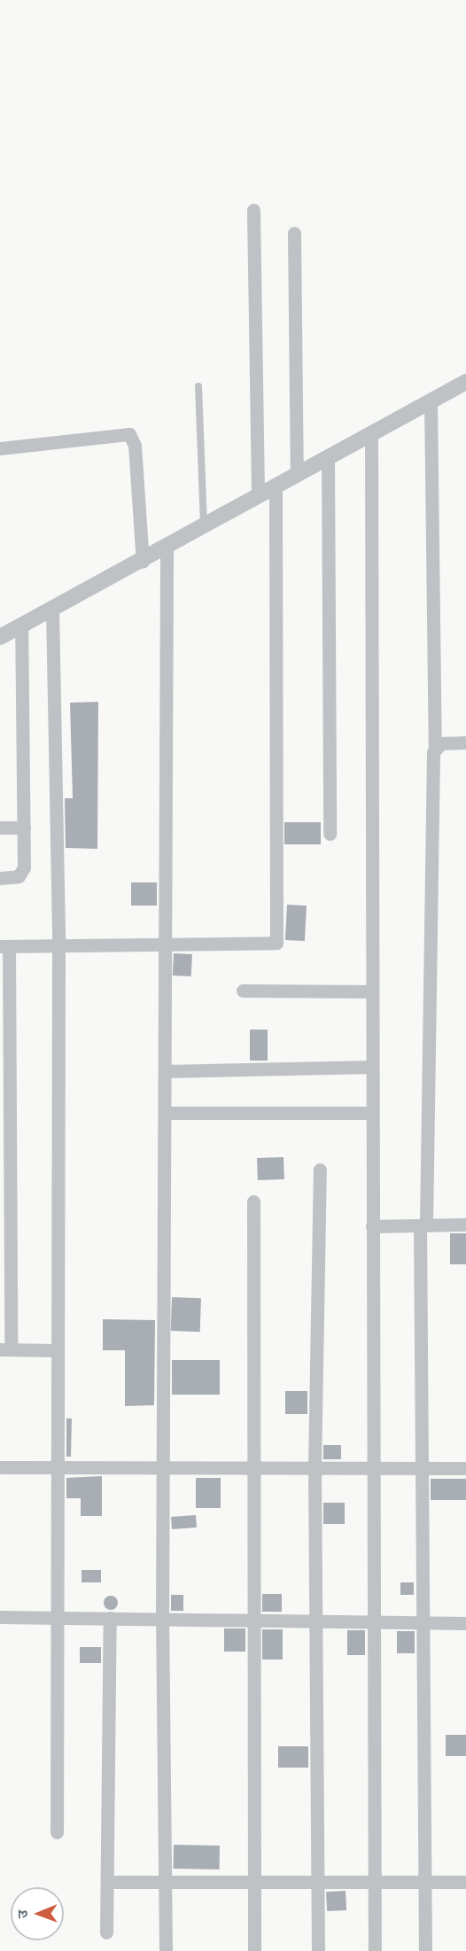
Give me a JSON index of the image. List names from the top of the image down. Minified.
{"north":"left"}
